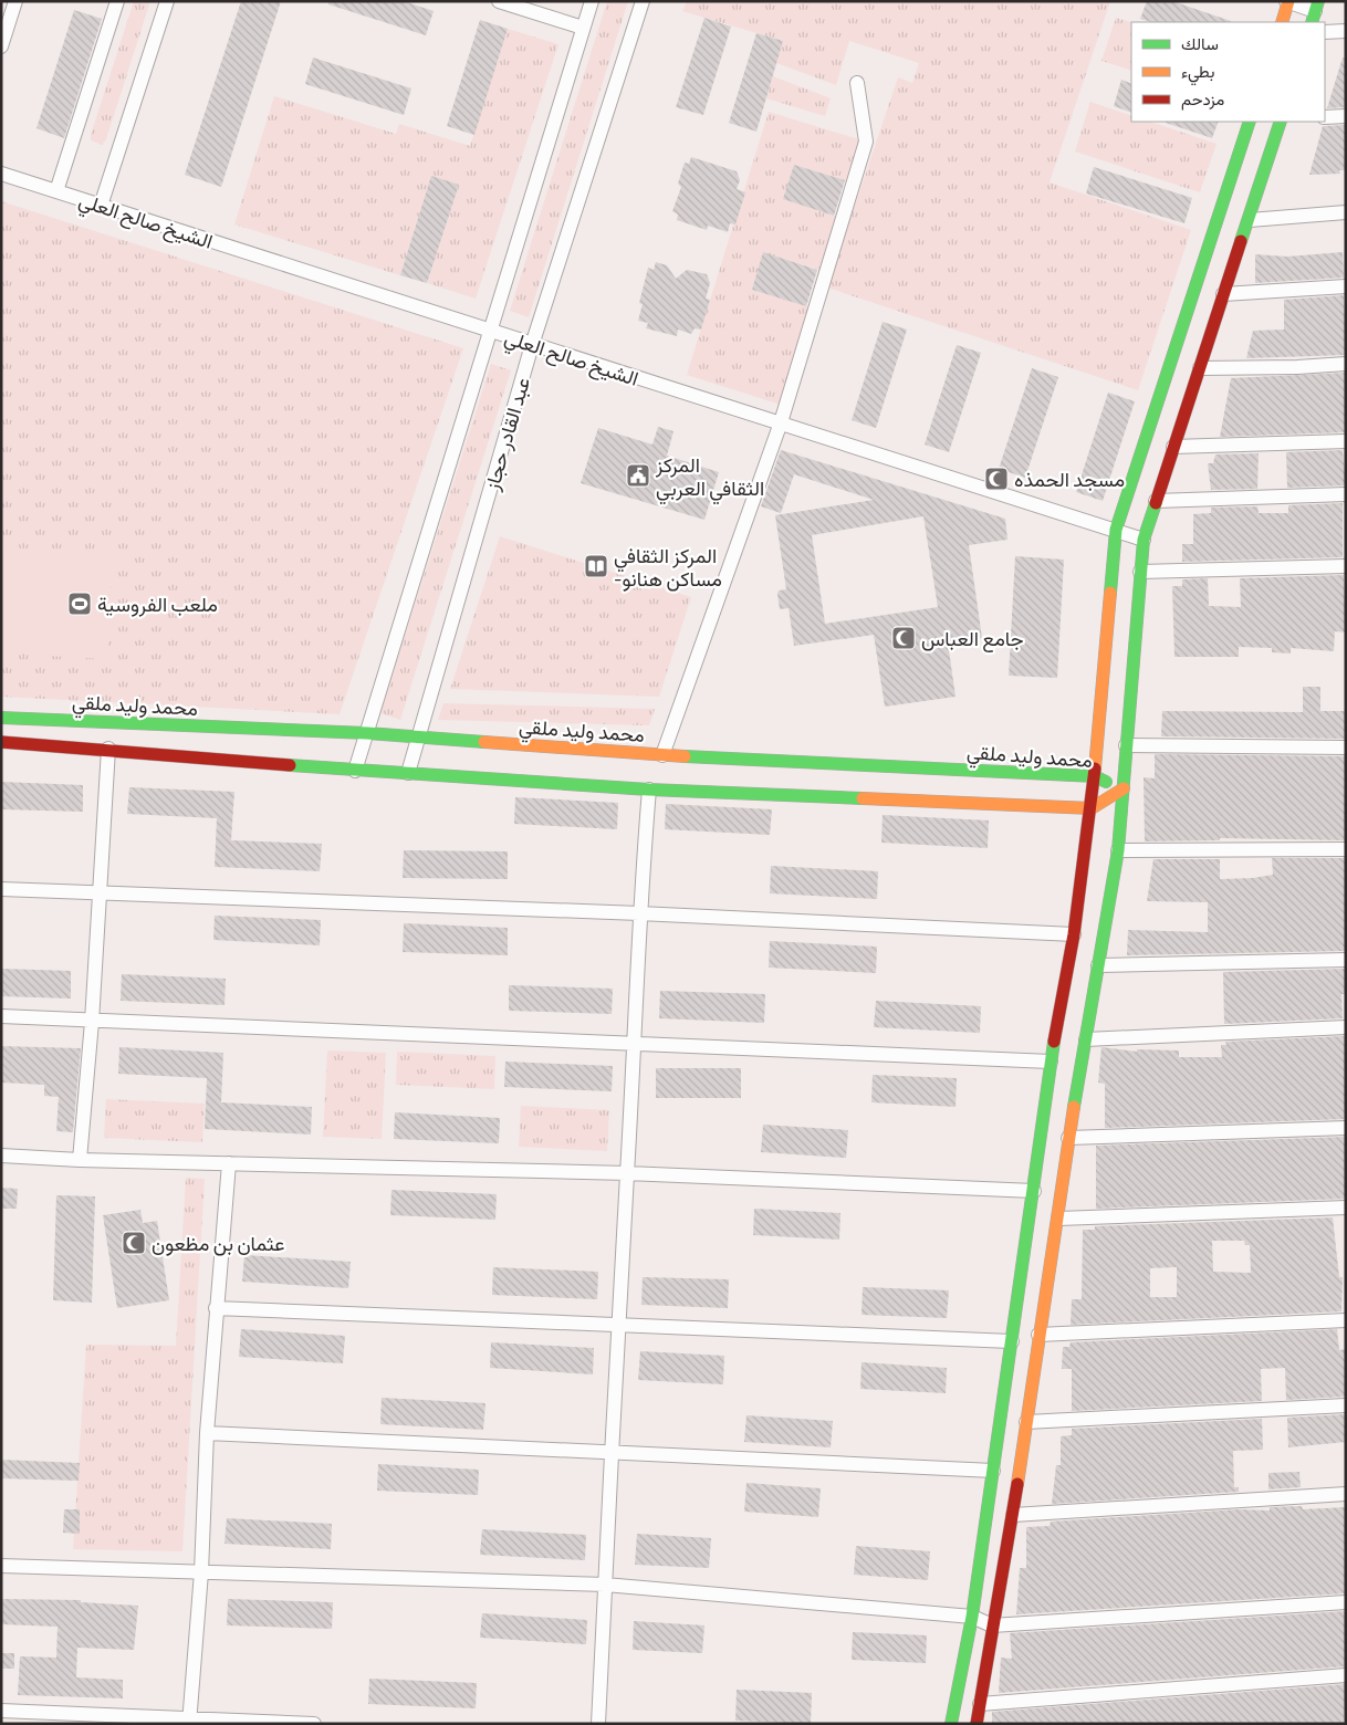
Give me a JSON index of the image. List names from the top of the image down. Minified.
{"streets":{"main road":["محمد وليد ملقي"],"street":["الشيخ صالح العلي","عبد القادر حجاز"]},"crossings":[["الشيخ صالح العلي","عبد القادر حجاز"],["عبد القادر حجاز","محمد وليد ملقي"]],"places":{"public building":["المركز الثقافي العربي"],"mosque":["مسجد الحمذه","جامع العباس","عثمان بن مظعون"],"library":["المركز الثقافي -مساكن هنانو"],"sports":["ملعب الفروسية"]},"legend":["سالك","بطيء","مزدحم"]}
